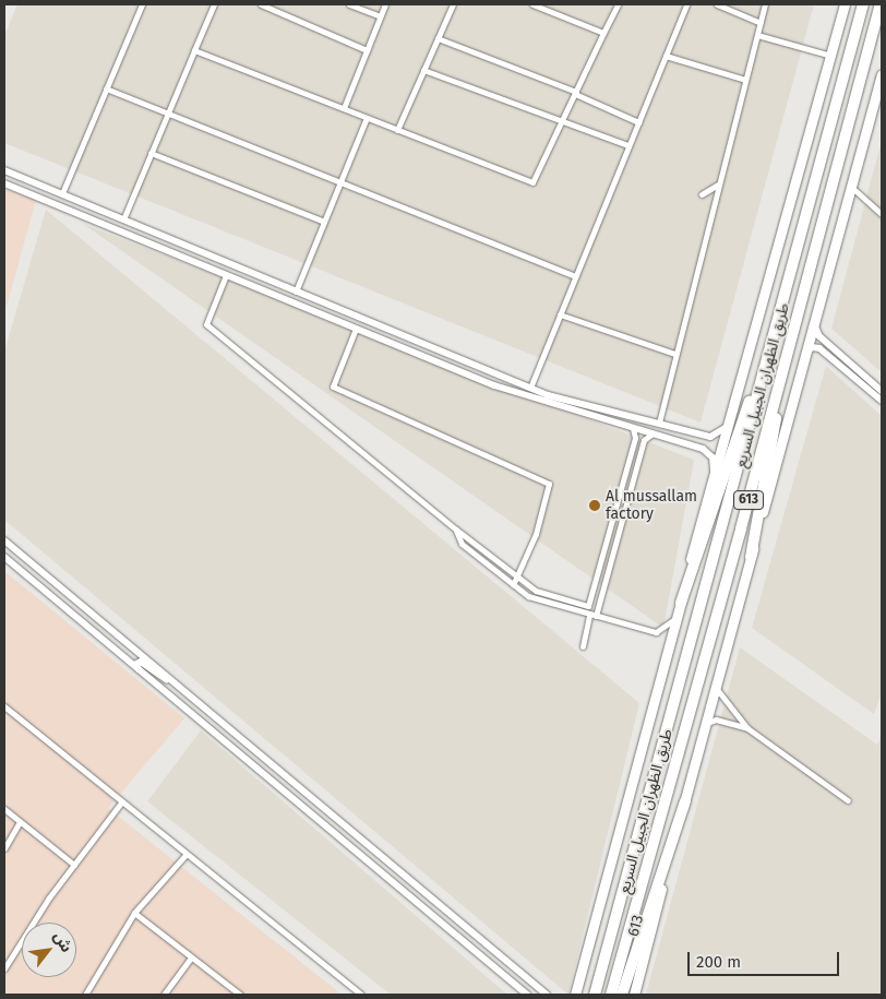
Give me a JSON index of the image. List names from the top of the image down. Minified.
{"streets":{"highway":["طريق الظهران الجبيل السريع","613"]},"places":["Al mussallam factory"],"scale_bar":"200 m","north":"top right"}
